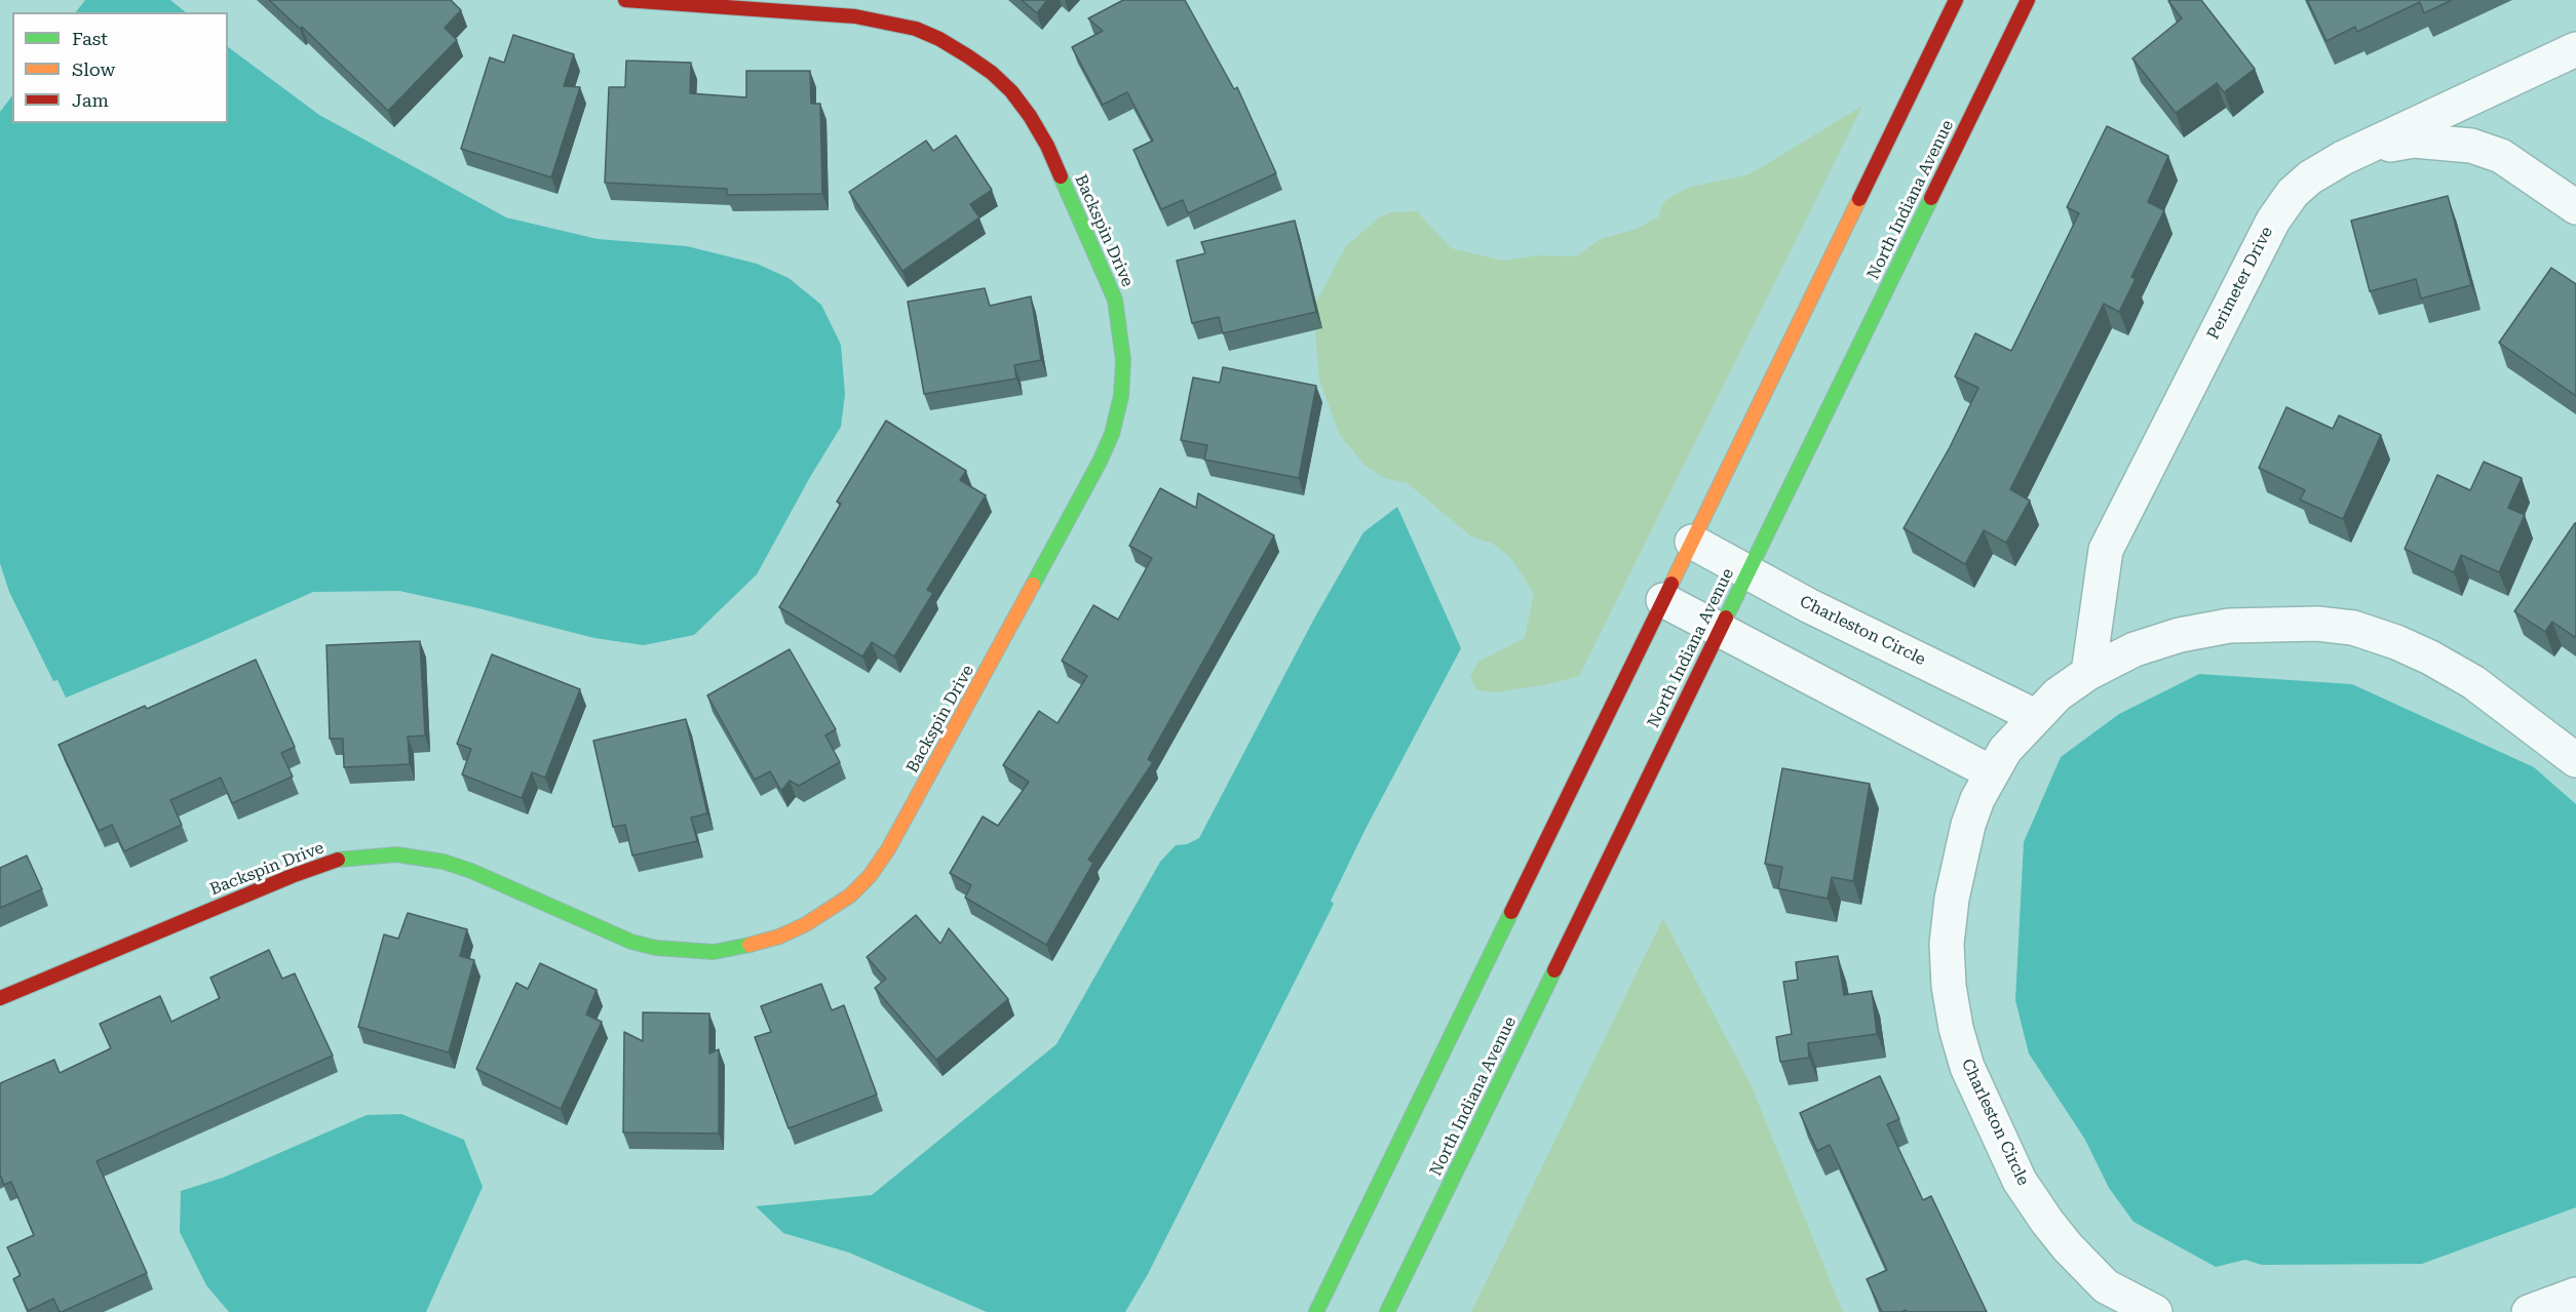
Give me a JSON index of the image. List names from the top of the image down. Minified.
{"streets":{"main road":["North Indiana Avenue","Backspin Drive"],"street":["Perimeter Drive","Charleston Circle"]},"crossings":[["North Indiana Avenue","Charleston Circle"],["Perimeter Drive","Charleston Circle"]],"legend":["Fast","Slow","Jam"]}
